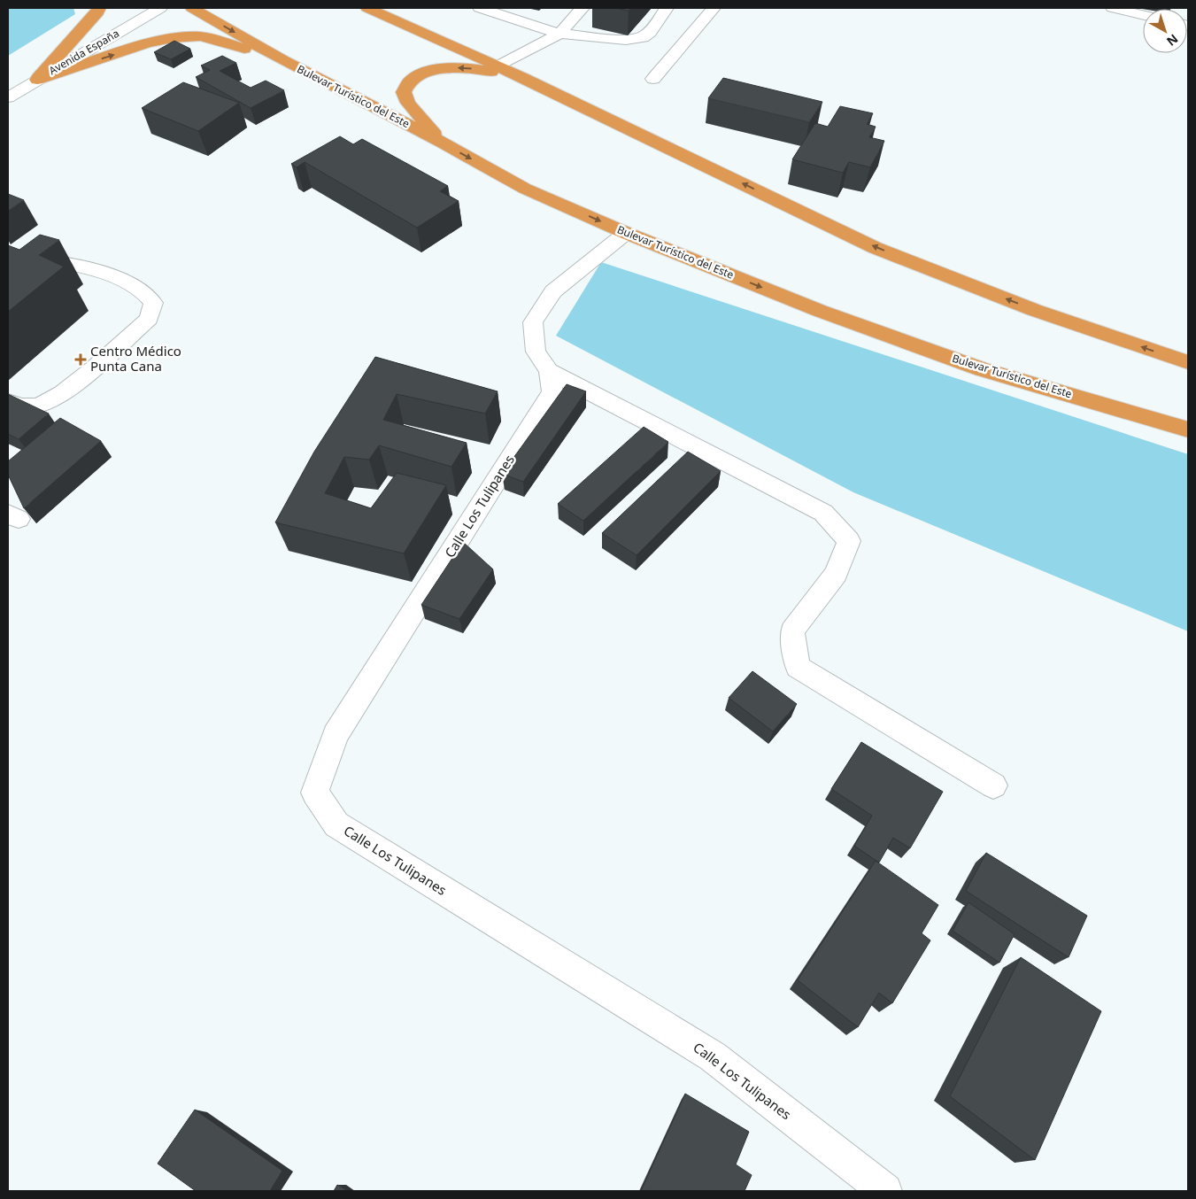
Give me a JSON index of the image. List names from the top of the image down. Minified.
{"streets":{"highway":["Bulevar Turístico del Este"],"street":["Avenida España","Calle Los Tulipanes"]},"crossings":[["Bulevar Turístico del Este","Calle Los Tulipanes"]],"places":{"health":["Centro Médico Punta Cana"]},"north":"bottom right"}
